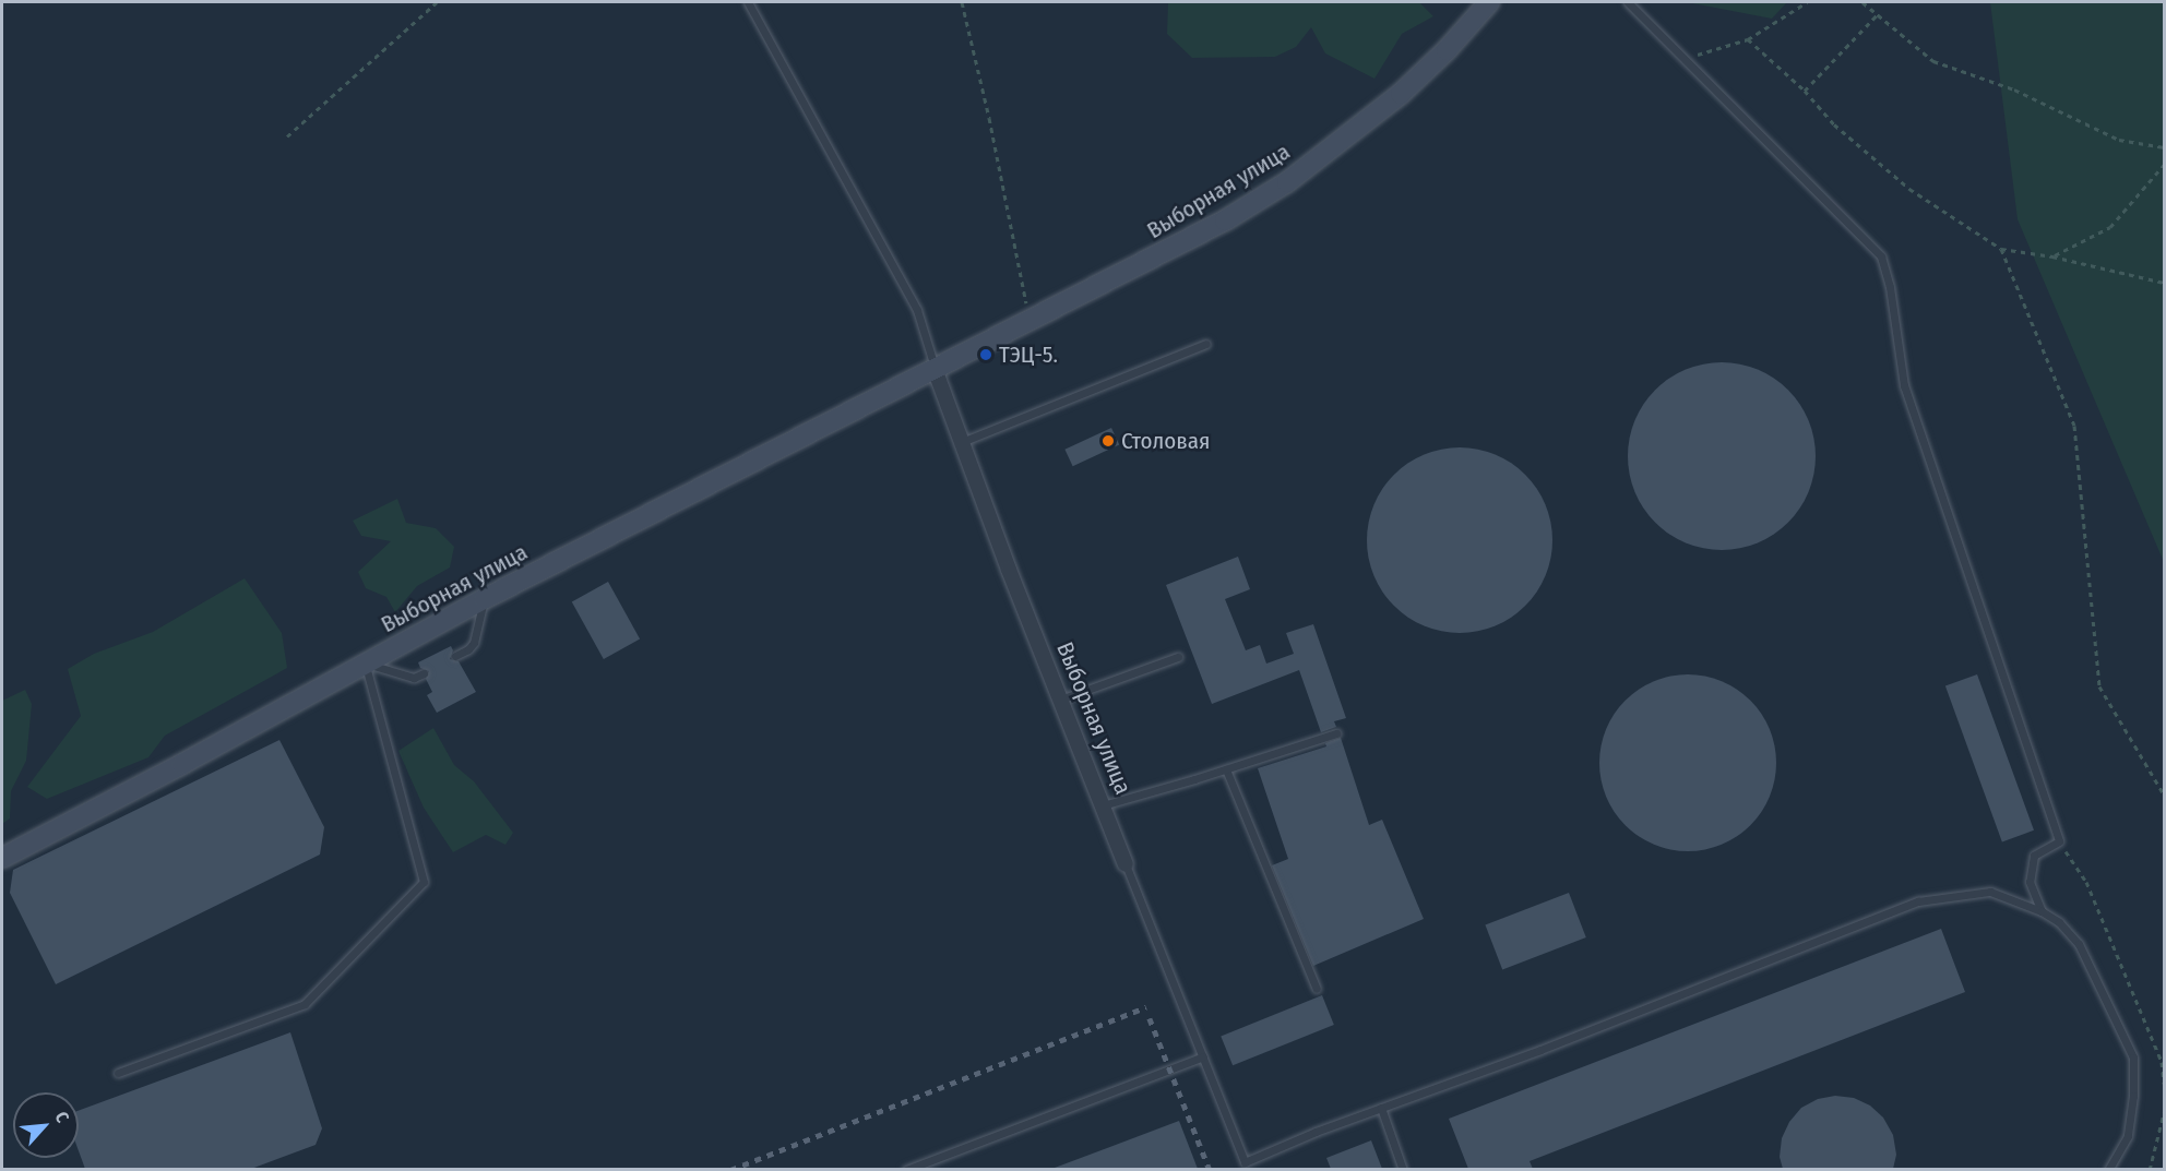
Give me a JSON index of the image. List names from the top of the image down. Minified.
{"streets":{"main road":["Выборная улица"]},"places":["ТЭЦ-5.","Столовая"],"north":"top right"}
